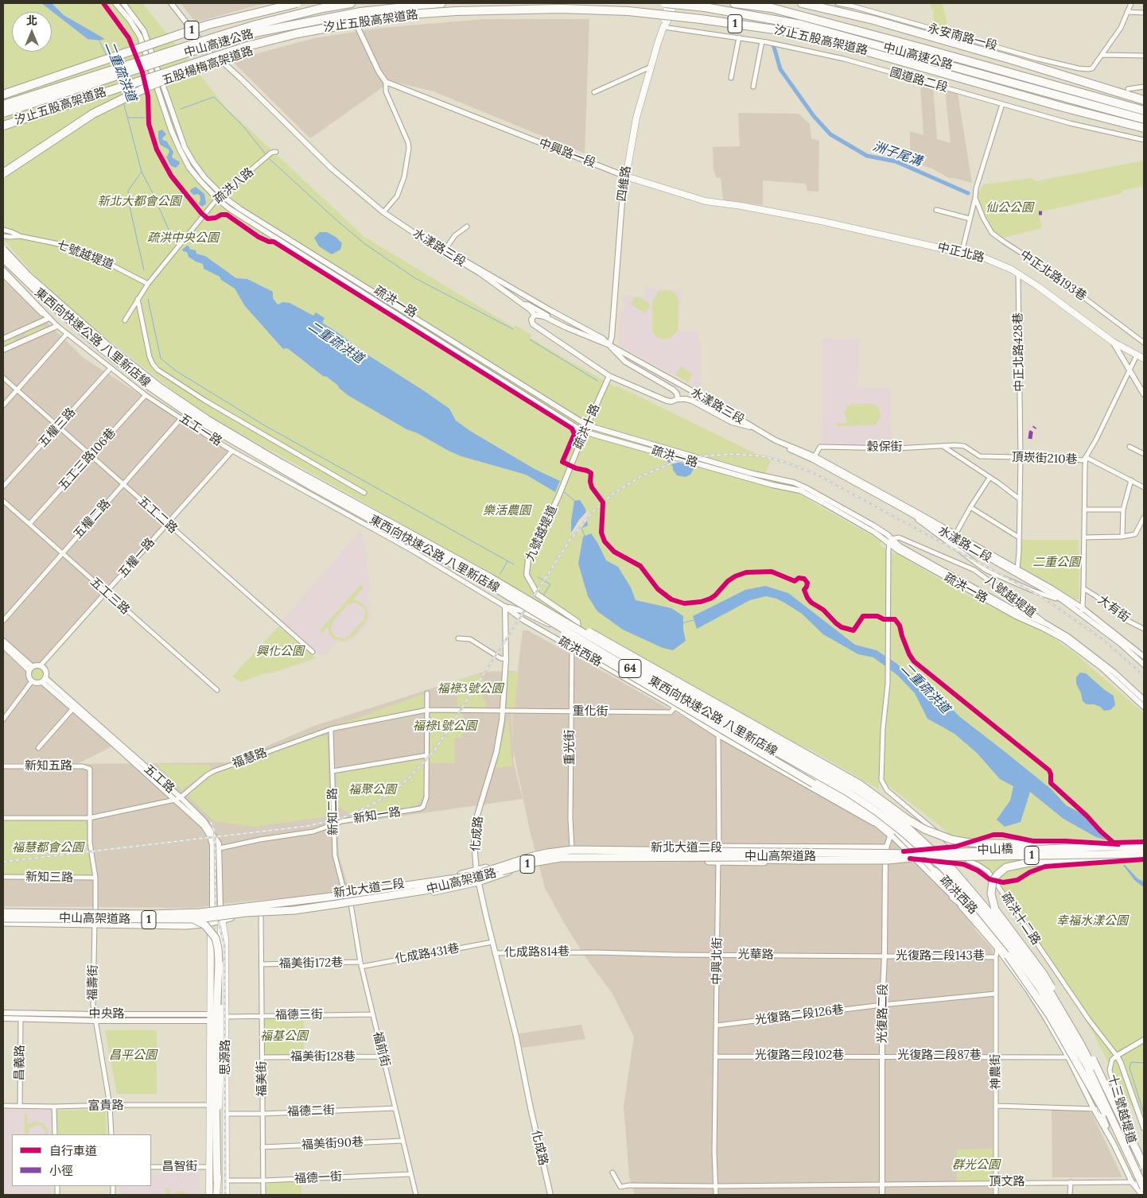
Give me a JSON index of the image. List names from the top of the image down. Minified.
{"streets":{"highway":["汐止五股高架道路","1","中山高速公路","五股楊梅高架道路"],"main road":["中興路一段","四維路","中正北路","東西向快速公路 八里新店線","64","新北大道二段","中山橋","中山高架道路","思源路"],"street":["永安南路一段","國道路二段","疏洪八路","水漾路三段","七號越堤道","中正北路193巷","疏洪一路","中正北路428巷","疏洪十路","五權三路","五工一路","穀保街","頂崁街210巷","五工三路106巷","五工二路","五權二路","九號越堤道","水漾路二段","五權一路","五工三路","八號越堤道","大有街","疏洪西路","重化街","重光街","福慧路","新知五路","五工路","新知二路","新知一路","化成路","新知三路","疏洪十二路","化成路814巷","化成路431巷","光華路","光復路二段143巷","中興北街","福美街172巷","福壽街","光復路二段","中央路","福德三街","光復路二段126巷","福前街","光復路二段102巷","光復路二段87巷","福美街128巷","昌義路","神農街","福美街","富貴路","十三號越堤道","福德二街","福美街90巷","昌智街","福德一街","頂文路"]},"crossings":[["汐止五股高架道路","五股楊梅高架道路"],["1","五工路"],["1","新北大道二段"],["1","中山高架道路"],["1","福壽街"],["1","光復路二段"],["1","思源路"],["中山高速公路","四維路"],["國道路二段","四維路"],["中興路一段","四維路"],["中興路一段","中正北路"],["四維路","水漾路三段"],["疏洪八路","七號越堤道"],["疏洪八路","疏洪一路"],["水漾路三段","水漾路二段"],["中正北路","中正北路428巷"],["疏洪一路","疏洪十路"],["疏洪一路","八號越堤道"],["疏洪一路","疏洪十二路"],["東西向快速公路 八里新店線","疏洪西路"],["東西向快速公路 八里新店線","十三號越堤道"],["中正北路428巷","頂崁街210巷"],["中正北路428巷","水漾路二段"],["疏洪十路","九號越堤道"],["五權三路","五工一路"],["五權三路","五工二路"],["五工一路","五工三路106巷"],["五工一路","五權二路"],["五工一路","九號越堤道"],["五工一路","五權一路"],["五工一路","疏洪西路"],["五工一路","化成路"],["穀保街","頂崁街210巷"],["穀保街","水漾路二段"],["五工三路106巷","五工二路"],["五工三路106巷","五工三路"],["五工二路","五權二路"],["五工二路","五權一路"],["五權二路","五工三路"],["九號越堤道","疏洪西路"],["九號越堤道","化成路"],["水漾路二段","八號越堤道"],["五權一路","五工三路"],["五權一路","五工路"],["八號越堤道","疏洪十二路"],["疏洪西路","重化街"],["疏洪西路","重光街"],["疏洪西路","化成路"],["疏洪西路","中興北街"],["疏洪西路","光復路二段"],["疏洪西路","光復路二段87巷"],["疏洪西路","神農街"],["疏洪西路","十三號越堤道"],["疏洪西路","頂文路"],["重化街","重光街"],["重化街","福慧路"],["重化街","化成路"],["重光街","新北大道二段"],["福慧路","五工路"],["福慧路","新知二路"],["福慧路","新知一路"],["福慧路","化成路"],["福慧路","福壽街"],["新知五路","福壽街"],["五工路","新知一路"],["五工路","新北大道二段"],["五工路","思源路"],["新知二路","新知一路"],["新知二路","新北大道二段"],["化成路","新北大道二段"],["化成路","中山高架道路"],["化成路","化成路814巷"],["化成路","化成路431巷"],["新北大道二段","中山高架道路"],["新北大道二段","中興北街"],["新北大道二段","福前街"],["新北大道二段","思源路"],["新北大道二段","福美街"],["中山橋","中山高架道路"],["新知三路","福壽街"],["疏洪十二路","十三號越堤道"],["化成路814巷","光華路"],["化成路431巷","福美街172巷"],["化成路431巷","福前街"],["光華路","光復路二段143巷"],["光華路","中興北街"],["光華路","光復路二段"],["光復路二段143巷","光復路二段"],["光復路二段143巷","神農街"],["中興北街","光復路二段126巷"],["中興北街","光復路二段102巷"],["中興北街","頂文路"],["福美街172巷","福前街"],["福美街172巷","福美街"],["福壽街","中央路"],["福壽街","富貴路"],["光復路二段","光復路二段126巷"],["光復路二段","光復路二段102巷"],["光復路二段","光復路二段87巷"],["光復路二段","頂文路"],["中央路","思源路"],["中央路","昌義路"],["福德三街","福前街"],["福德三街","思源路"],["福德三街","福美街"],["光復路二段126巷","神農街"],["福前街","福美街128巷"],["福前街","福德二街"],["福前街","福美街90巷"],["福前街","福德一街"],["光復路二段102巷","光復路二段87巷"],["光復路二段87巷","神農街"],["思源路","富貴路"],["思源路","福德二街"],["思源路","昌智街"],["思源路","福德一街"],["福美街128巷","福美街"],["昌義路","富貴路"],["神農街","頂文路"],["福美街","福德二街"],["福美街","福美街90巷"],["福美街","福德一街"]],"water":["二重疏洪道","洲子尾溝"],"parks":["新北大都會公園","仙公公園","疏洪中央公園","樂活農園","二重公園","興化公園","福祿3號公園","福祿1號公園","福聚公園","福慧都會公園","幸福水漾公園","福基公園","昌平公園","群光公園"],"legend":["自行車道","小徑"],"north":"top"}
